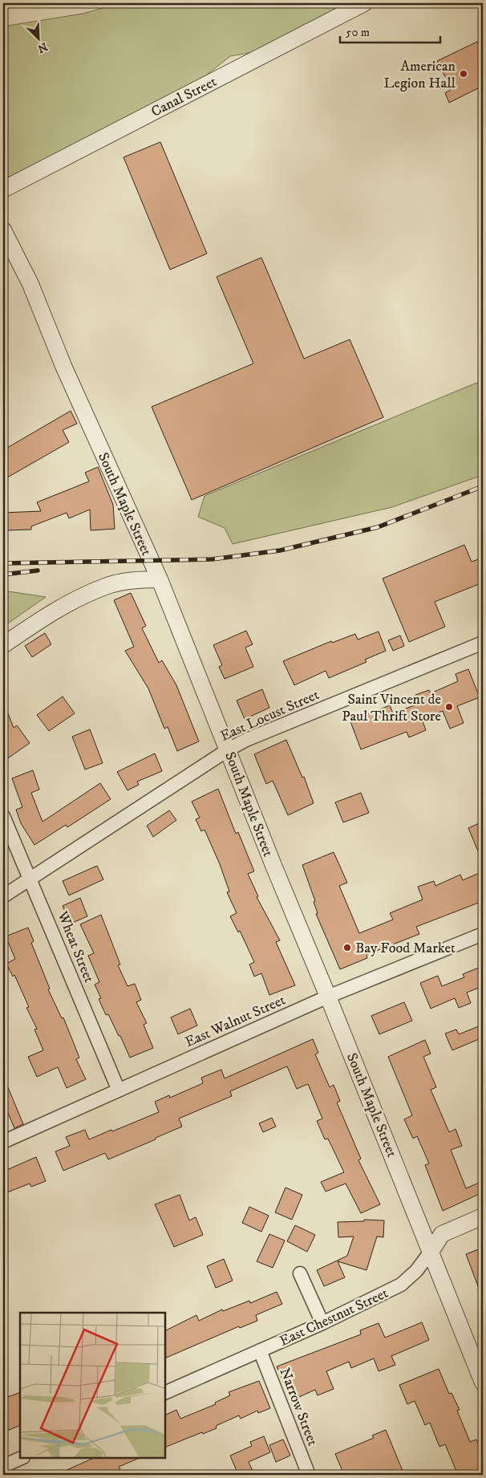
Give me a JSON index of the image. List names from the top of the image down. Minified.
{"streets":{"street":["Canal Street","South Maple Street","East Locust Street","Wheat Street","East Walnut Street","East Chestnut Street","Narrow Street"]},"crossings":[["South Maple Street","East Locust Street"],["South Maple Street","East Walnut Street"],["South Maple Street","East Chestnut Street"],["East Locust Street","Wheat Street"],["Wheat Street","East Walnut Street"],["East Chestnut Street","Narrow Street"]],"places":["American Legion Hall","Saint Vincent de Paul Thrift Store","Bay Food Market"],"scale_bar":"50 m","north":"bottom right"}
